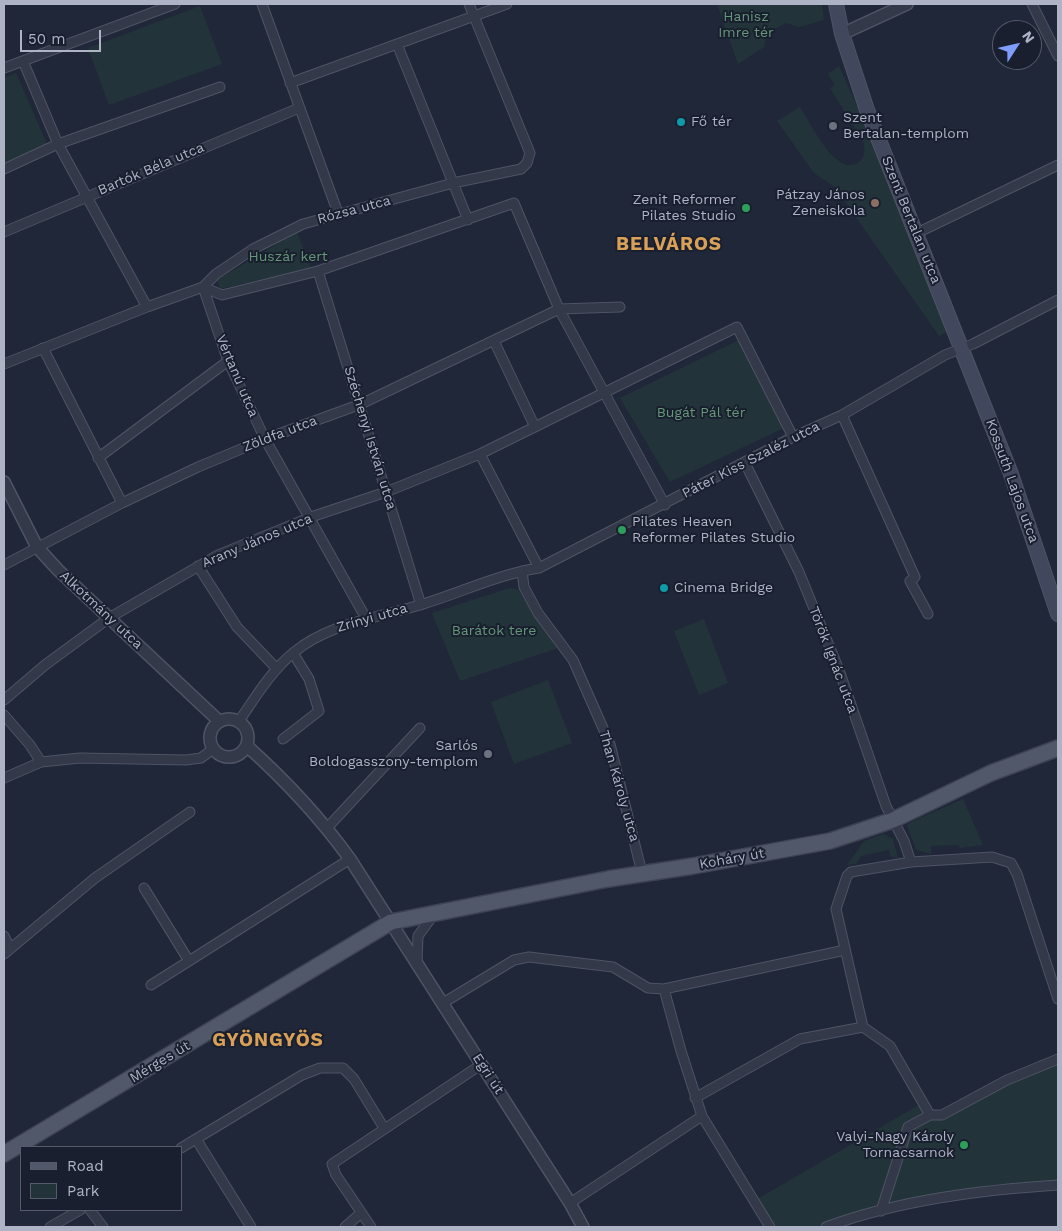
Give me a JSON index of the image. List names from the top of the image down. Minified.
{"streets":{"main road":["Szent Bertalan utca","Kossuth Lajos utca","Koháry út","Mérges út"],"street":["Bartók Béla utca","Rózsa utca","Vértanú utca","Zöldfa utca","Széchenyi István utca","Páter Kiss Szaléz utca","Arany János utca","Alkotmány utca","Zrínyi utca","Török Ignác utca","Than Károly utca","Egri út"]},"crossings":[["Rózsa utca","Vértanú utca"],["Szent Bertalan utca","Páter Kiss Szaléz utca"],["Szent Bertalan utca","Kossuth Lajos utca"],["Vértanú utca","Zöldfa utca"],["Vértanú utca","Arany János utca"],["Vértanú utca","Zrínyi utca"],["Zöldfa utca","Széchenyi István utca"],["Zöldfa utca","Alkotmány utca"],["Széchenyi István utca","Arany János utca"],["Széchenyi István utca","Zrínyi utca"],["Páter Kiss Szaléz utca","Kossuth Lajos utca"],["Páter Kiss Szaléz utca","Zrínyi utca"],["Páter Kiss Szaléz utca","Török Ignác utca"],["Arany János utca","Alkotmány utca"],["Alkotmány utca","Zrínyi utca"],["Zrínyi utca","Than Károly utca"],["Török Ignác utca","Koháry út"],["Than Károly utca","Koháry út"],["Koháry út","Mérges út"],["Koháry út","Egri út"],["Mérges út","Egri út"]],"districts":["BELVÁROS","GYÖNGYÖS"],"parks":["Hanisz Imre tér","Huszár kert","Bugát Pál tér","Barátok tere"],"places":["Fő tér","Szent Bertalan-templom","Pátzay János Zeneiskola","Zenit Reformer Pilates Studio","Pilates Heaven Reformer Pilates Studio","Cinema Bridge","Sarlós Boldogasszony-templom","Valyi-Nagy Károly Tornacsarnok"],"legend":["Road","Park"],"scale_bar":"50 m","north":"top right"}
